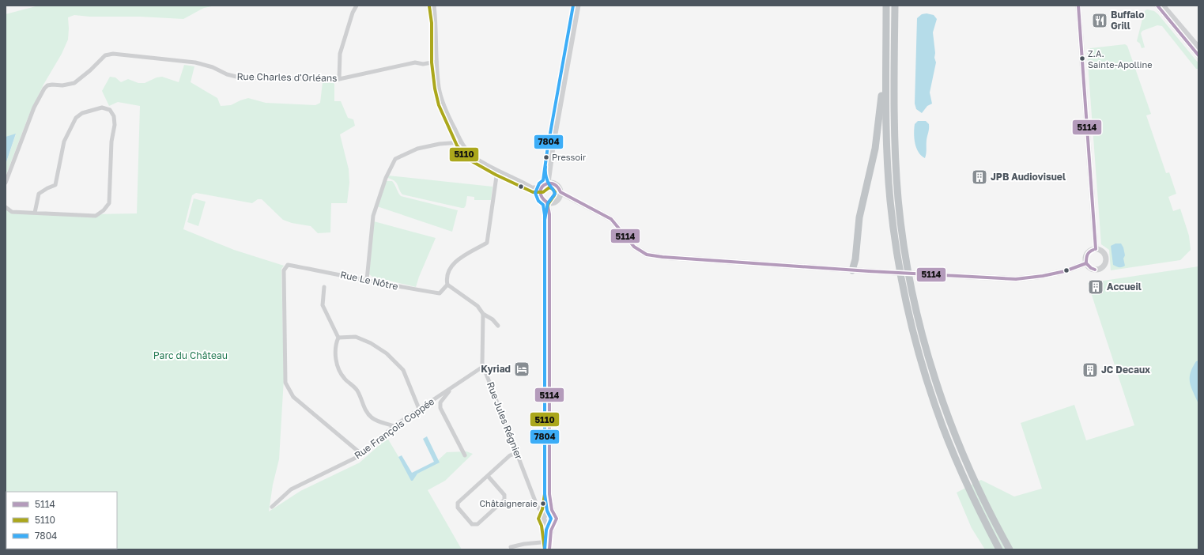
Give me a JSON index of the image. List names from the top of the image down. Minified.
{"streets":{"street":["Rue Charles d'Orléans","Rue Le Nôtre","Rue Jules Régnier","Rue François Coppée"]},"crossings":[["Rue Le Nôtre","Rue François Coppée"],["Rue Jules Régnier","Rue François Coppée"]],"parks":["Parc du Château"],"places":{"restaurant":["Buffalo Grill"],"other":["Z.A. Sainte-Apolline","Pressoir","Châtaigneraie"],"building":["JPB Audiovisuel","Accueil","JC Decaux"],"hotel":["Kyriad"]},"lines":["transit line 5114","transit line 7804","transit line 5110"],"legend":["5114","5110","7804"]}
